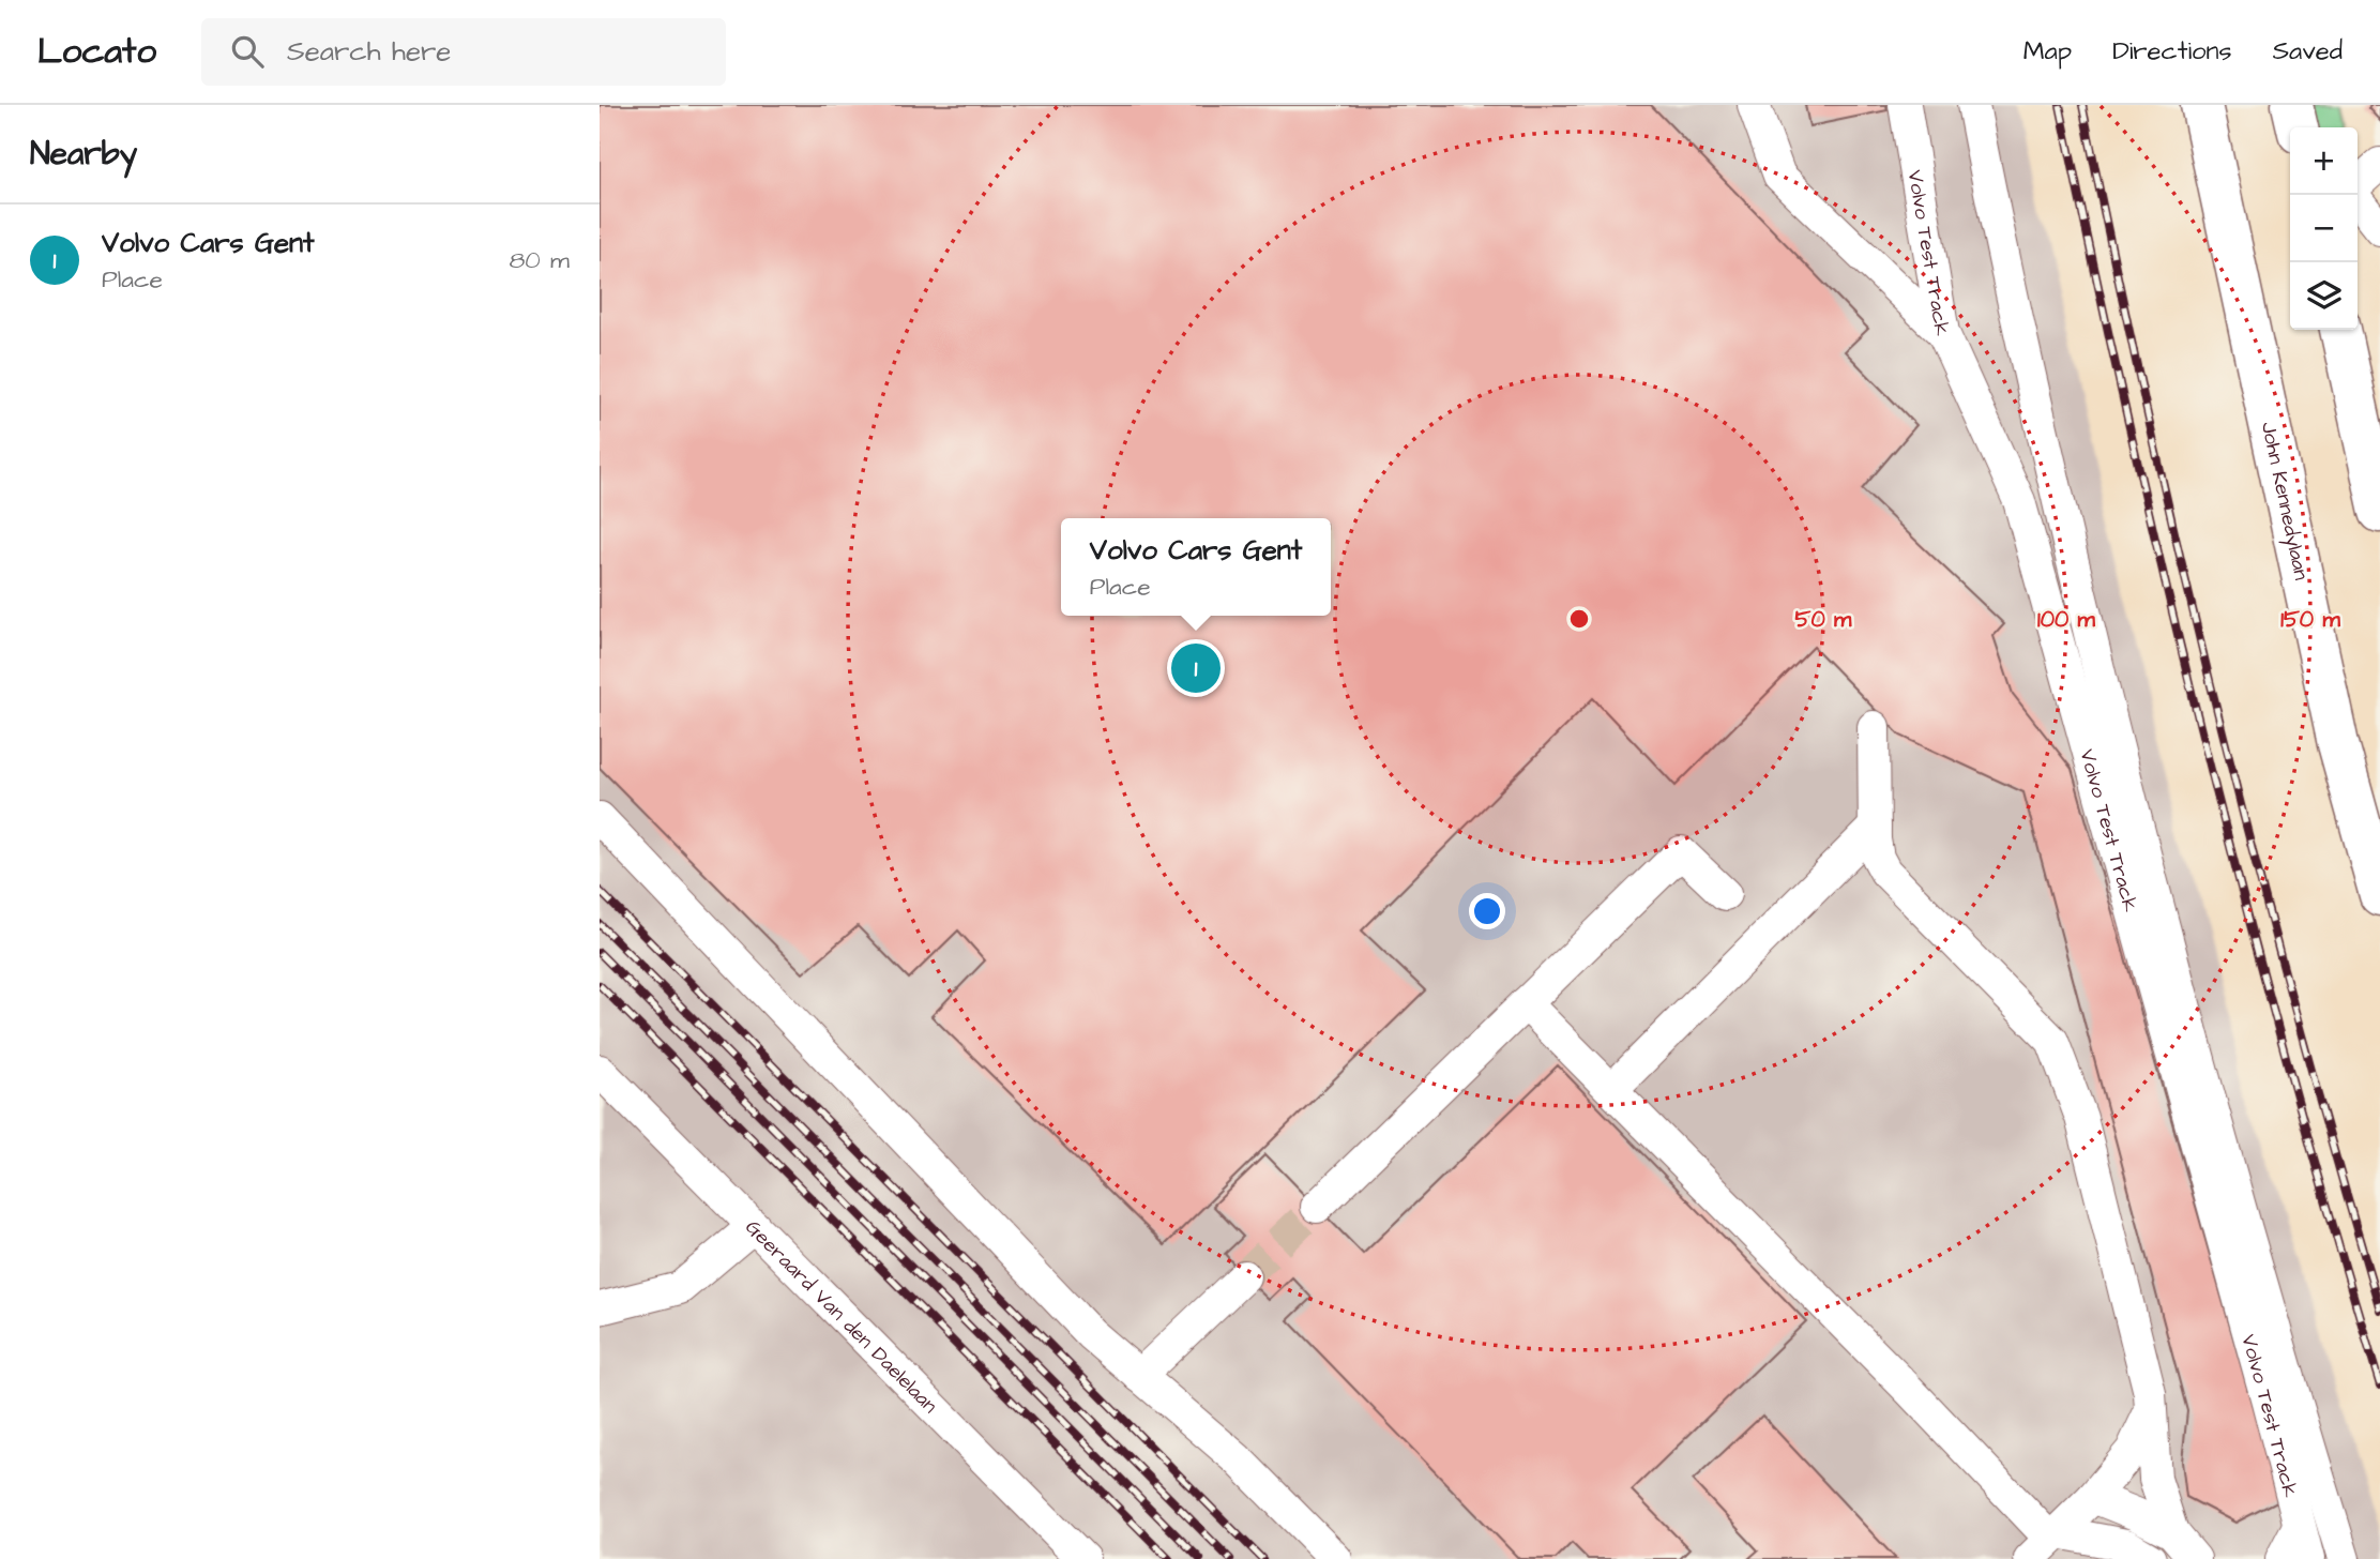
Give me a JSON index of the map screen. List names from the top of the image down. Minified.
{"streets":{"highway":["John Kennedylaan"],"street":["Volvo Test Track","Geeraard Van den Daelelaan"]},"page":{"header":"Locato","search":"Search here","nav":["Map","Directions","Saved"],"heading":"Nearby","map_buttons":["+","−"],"list":[{"mark":"1","name":"Volvo Cars Gent","note":"Place","value":"80 m"}],"popup":["Volvo Cars Gent","Place"],"pins":"1"},"rings":["50 m","100 m","150 m"]}
